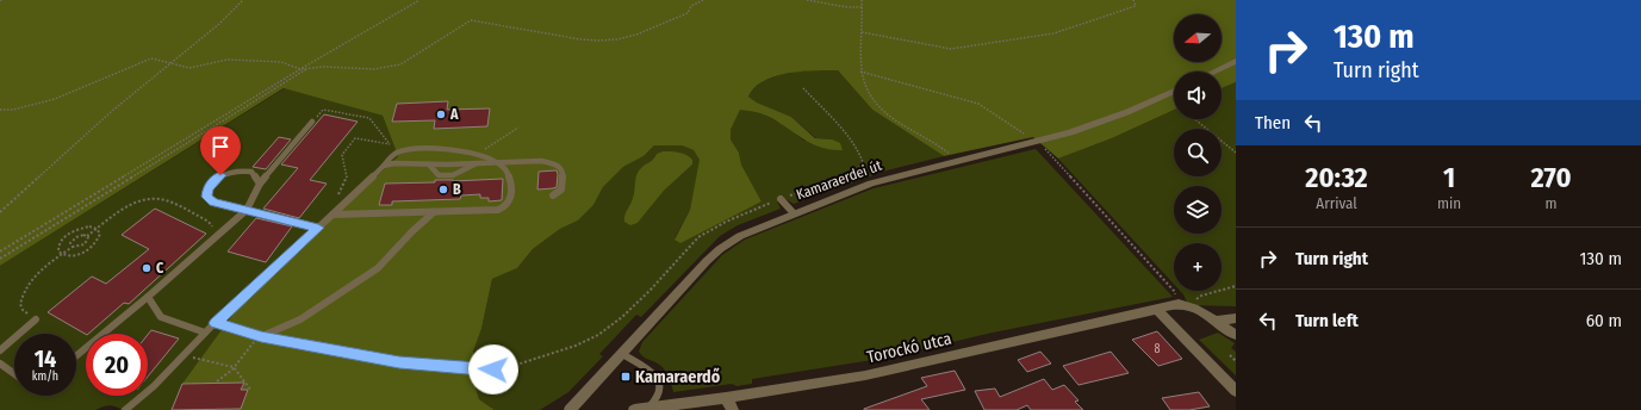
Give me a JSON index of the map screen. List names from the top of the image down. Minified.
{"streets":{"street":["Kamaraerdei út","Torockó utca"]},"places":{"other":["A","B","C"],"transit":["Kamaraerdő"]},"house_numbers":["8"],"north":"left","page":{"turn":["130 m","Turn right"],"map_buttons":"+","then":"Then","eta":["20:32","Arrival","1","min","270","m"],"list":[{"name":"Turn right","value":"130 m"},{"name":"Turn left","value":"60 m"}],"speed":"14 km/h","limit":"20"}}
